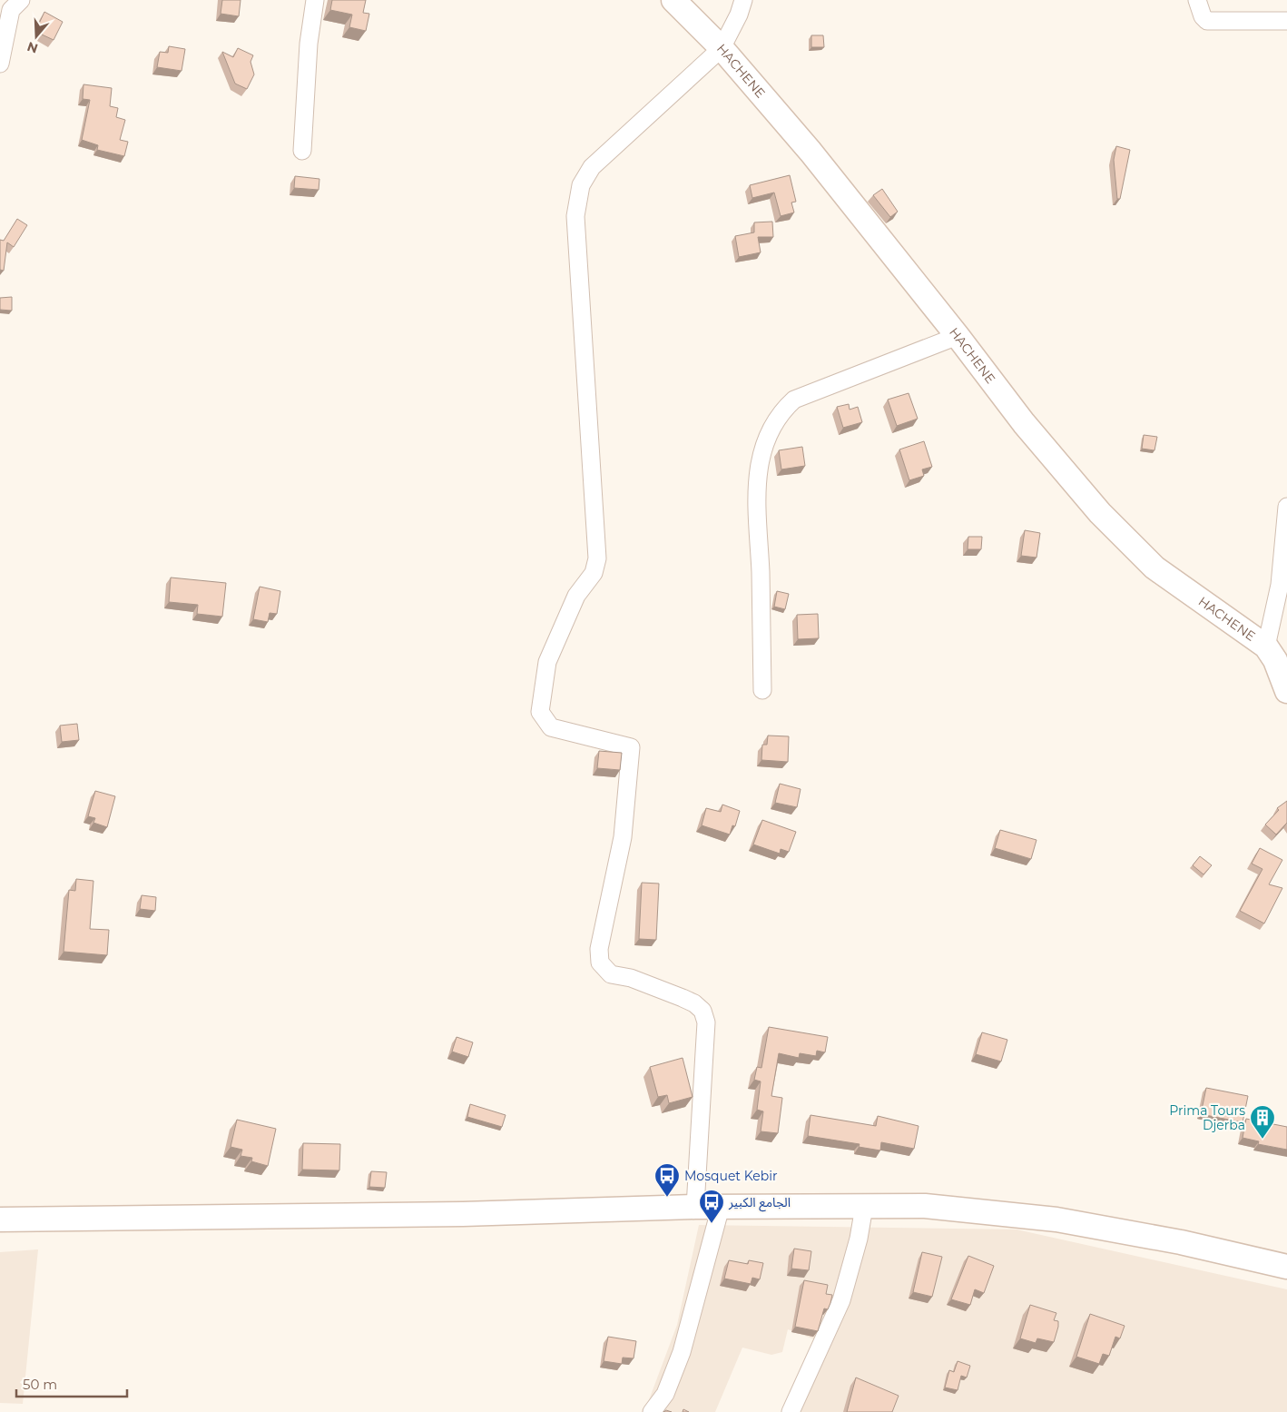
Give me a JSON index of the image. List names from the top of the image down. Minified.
{"streets":{"main road":["HACHENE"]},"places":{"building":["Prima Tours Djerba"],"bus stop":["Mosquet Kebir","الجامع الكبير"]},"scale_bar":"50 m","north":"bottom"}
